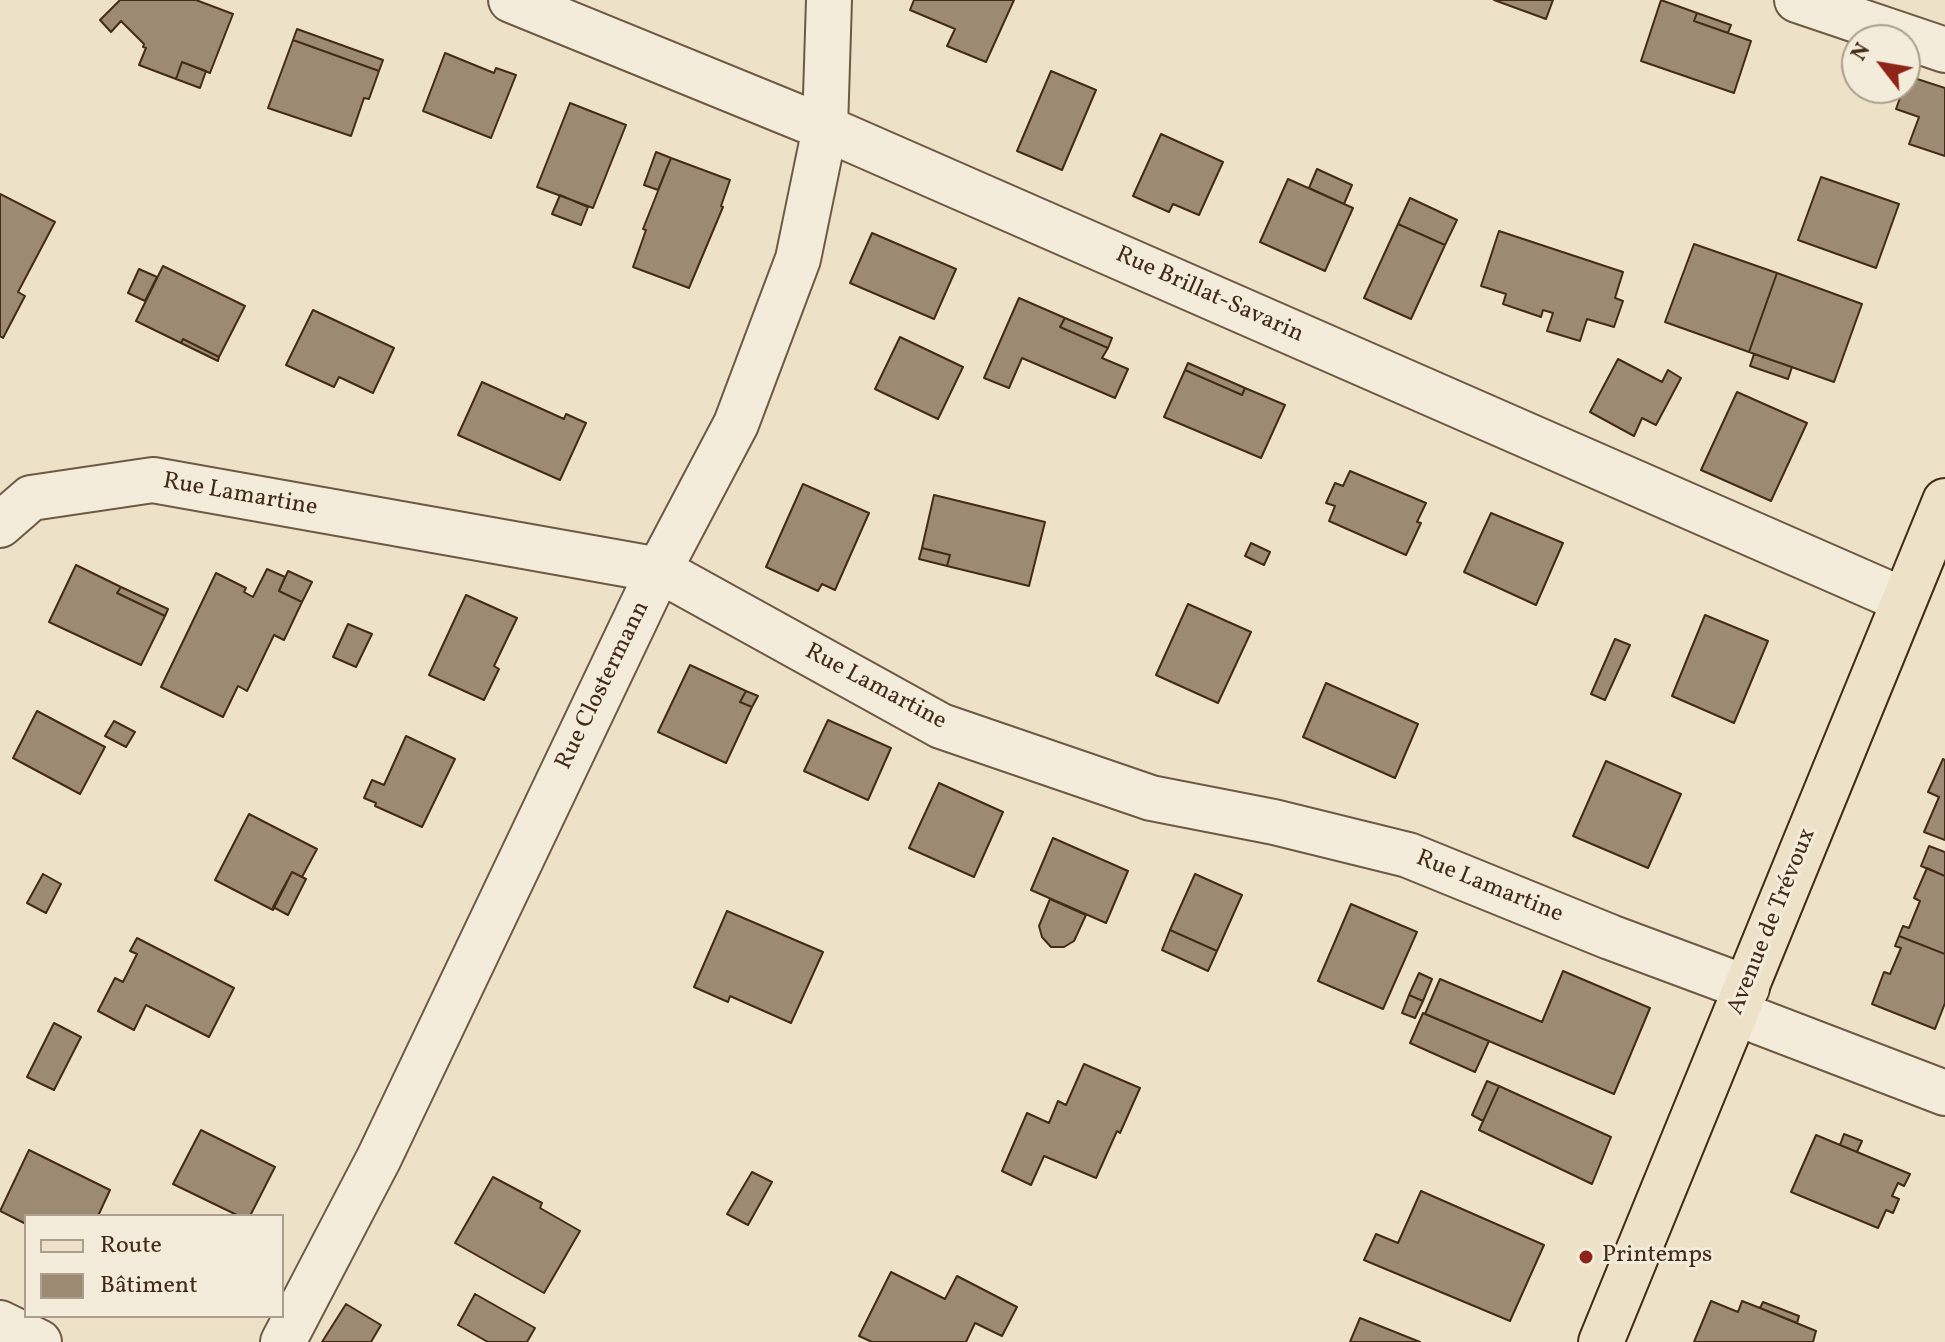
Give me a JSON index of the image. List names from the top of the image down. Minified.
{"streets":{"main road":["Avenue de Trévoux"],"street":["Rue Brillat-Savarin","Rue Lamartine","Rue Clostermann"]},"crossings":[["Rue Brillat-Savarin","Rue Clostermann"],["Rue Brillat-Savarin","Avenue de Trévoux"],["Rue Lamartine","Rue Clostermann"],["Rue Lamartine","Avenue de Trévoux"]],"places":["Printemps"],"legend":["Route","Bâtiment"],"north":"top left"}
